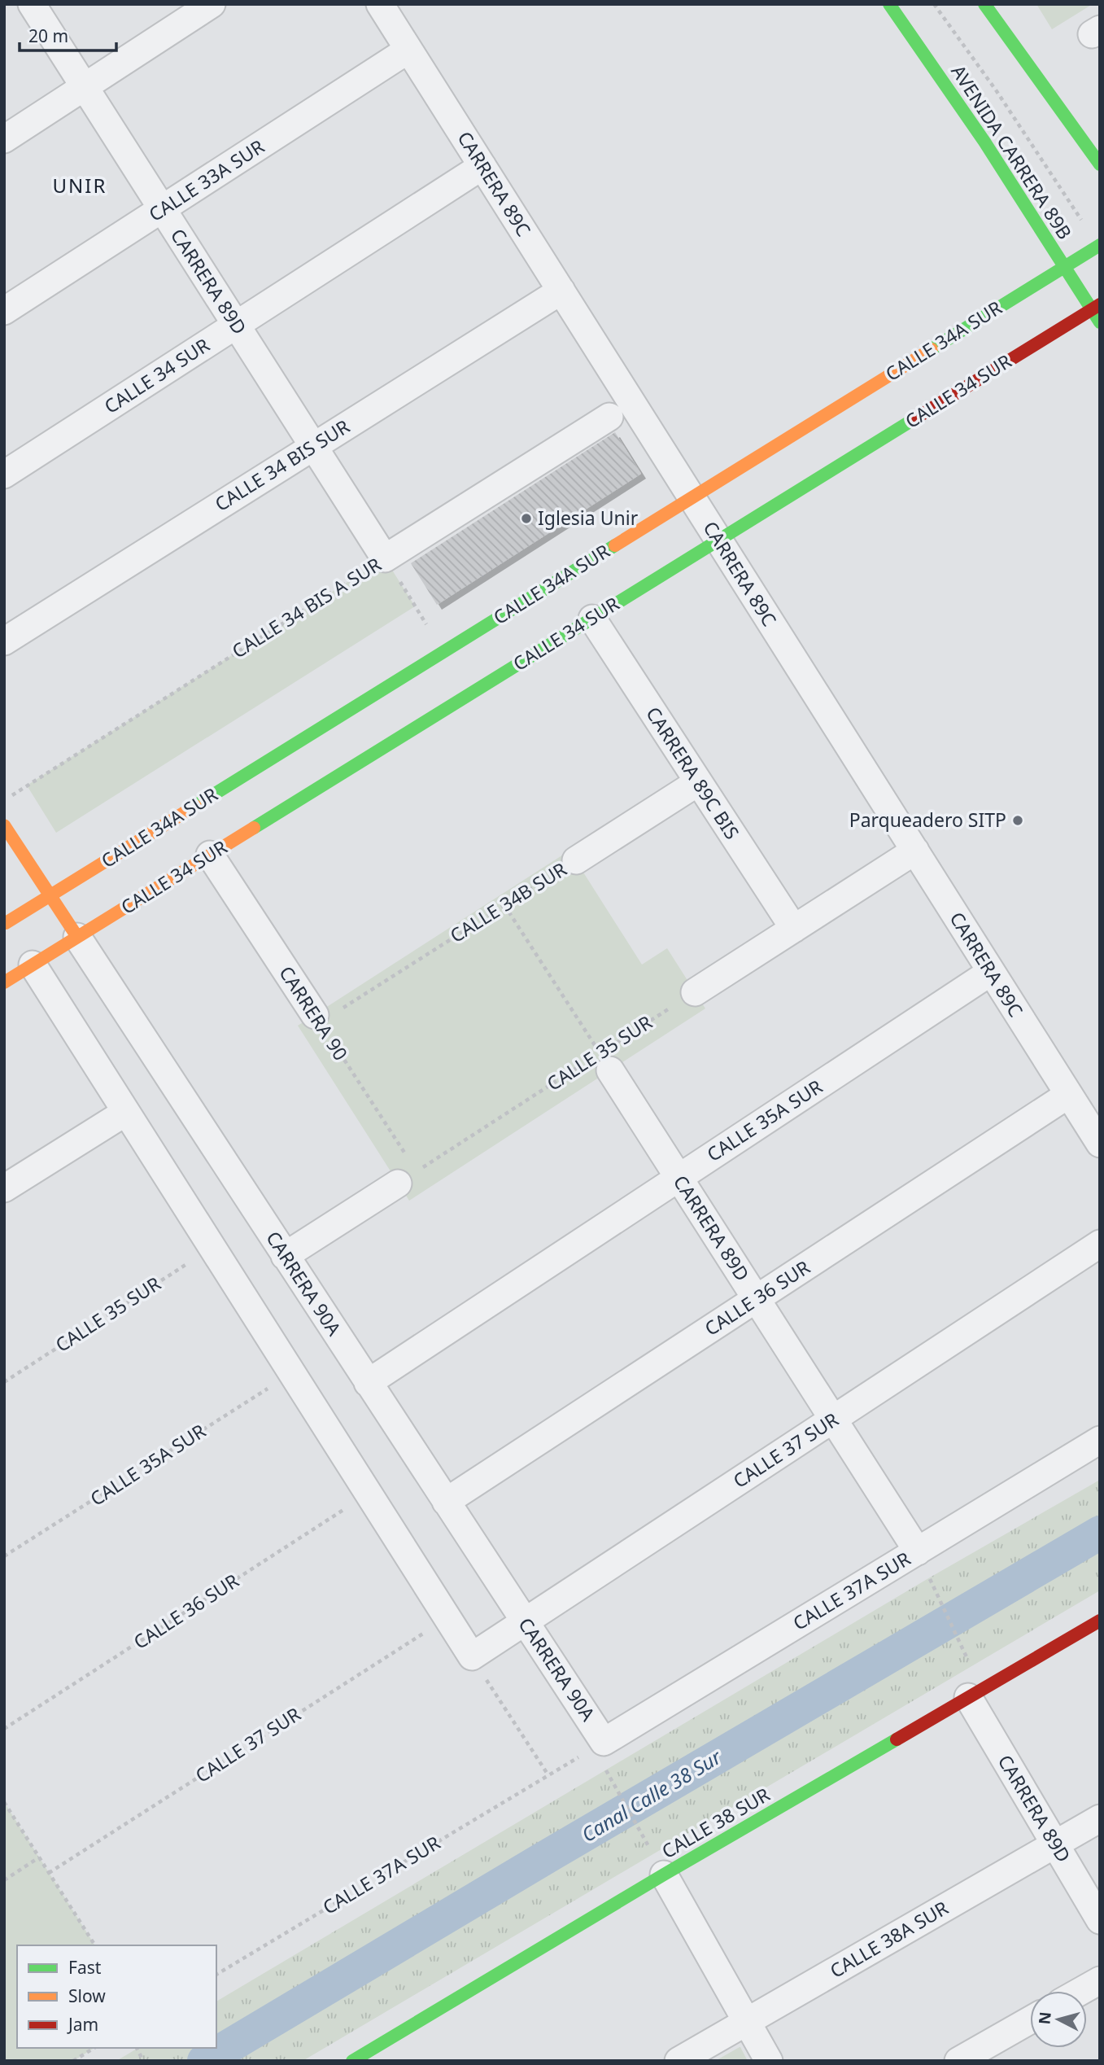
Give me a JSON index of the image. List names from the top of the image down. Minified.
{"streets":{"street":["AVENIDA CARRERA 89B","CALLE 33A SUR","CARRERA 89C","CARRERA 89D","CALLE 34A SUR","CALLE 34 SUR","CALLE 34 BIS SUR","CALLE 34 BIS A SUR","CARRERA 89C BIS","CALLE 34B SUR","CARRERA 90","CALLE 35A SUR","CARRERA 90A","CALLE 36 SUR","CALLE 37 SUR","CALLE 37A SUR","CALLE 38 SUR","CALLE 38A SUR"],"path":["CALLE 35 SUR"]},"crossings":[["AVENIDA CARRERA 89B","CALLE 34A SUR"],["AVENIDA CARRERA 89B","CALLE 34 SUR"],["CALLE 33A SUR","CARRERA 89C"],["CALLE 33A SUR","CARRERA 89D"],["CARRERA 89C","CALLE 34A SUR"],["CARRERA 89C","CALLE 34 SUR"],["CARRERA 89C","CALLE 34 BIS SUR"],["CARRERA 89C","CALLE 35A SUR"],["CARRERA 89C","CALLE 36 SUR"],["CARRERA 89D","CALLE 34 SUR"],["CARRERA 89D","CALLE 34 BIS SUR"],["CARRERA 89D","CALLE 34 BIS A SUR"],["CARRERA 89D","CALLE 35 SUR"],["CARRERA 89D","CALLE 35A SUR"],["CARRERA 89D","CALLE 36 SUR"],["CARRERA 89D","CALLE 37 SUR"],["CARRERA 89D","CALLE 37A SUR"],["CARRERA 89D","CALLE 38 SUR"],["CARRERA 89D","CALLE 38A SUR"],["CALLE 34A SUR","CARRERA 90A"],["CALLE 34 SUR","CARRERA 89C BIS"],["CALLE 34 SUR","CARRERA 90"],["CALLE 34 SUR","CARRERA 90A"],["CARRERA 89C BIS","CALLE 34B SUR"],["CALLE 34B SUR","CARRERA 90"],["CARRERA 90","CALLE 35 SUR"],["CALLE 35A SUR","CARRERA 90A"],["CARRERA 90A","CALLE 36 SUR"],["CARRERA 90A","CALLE 37 SUR"],["CARRERA 90A","CALLE 37A SUR"],["CALLE 37 SUR","CALLE 37A SUR"]],"districts":["UNIR"],"water":["Canal Calle 38 Sur"],"places":["Iglesia Unir","Parqueadero SITP"],"legend":["Fast","Slow","Jam"],"scale_bar":"20 m","north":"left"}
